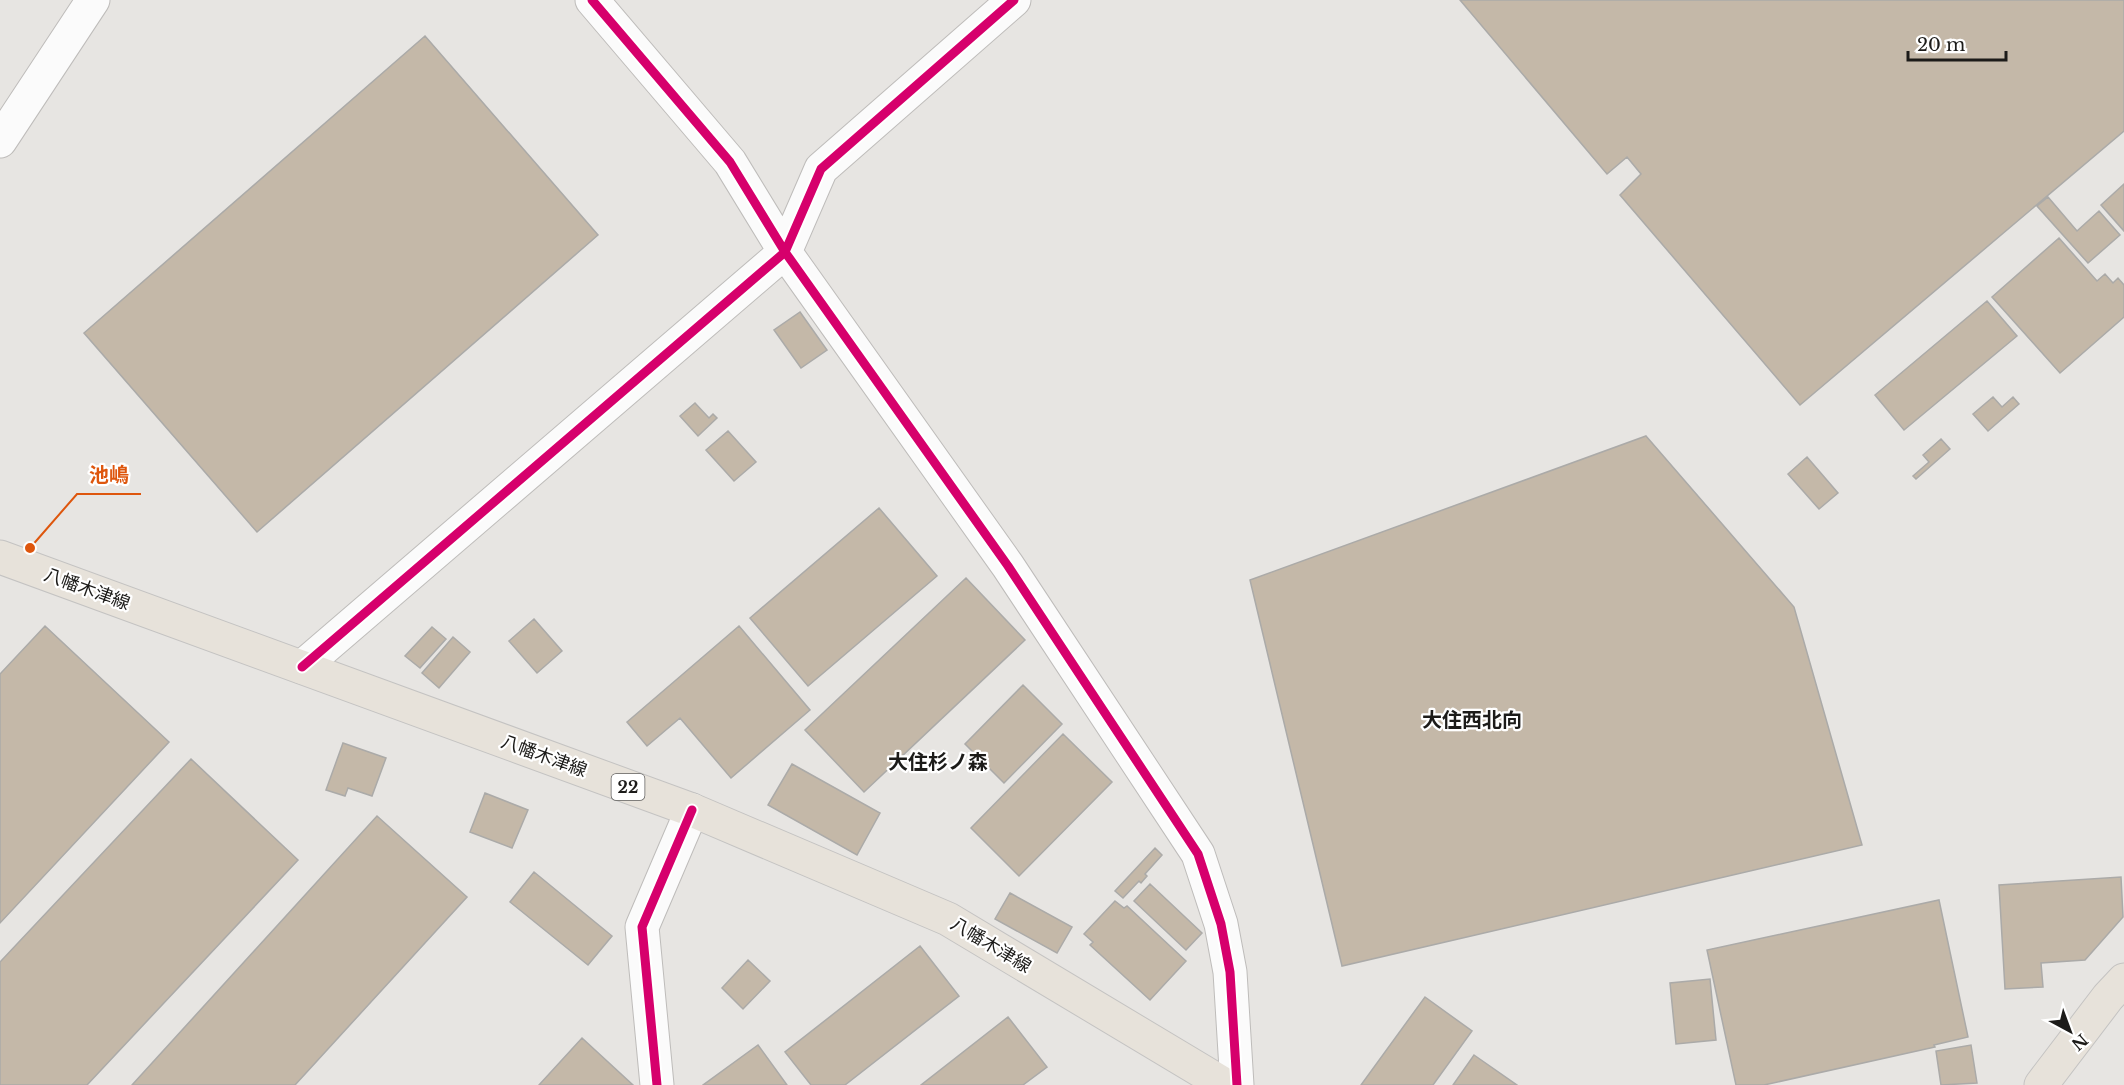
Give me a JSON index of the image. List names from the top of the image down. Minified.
{"streets":{"main road":["八幡木津線","22"]},"districts":["大住西北向","大住杉ノ森"],"places":["池嶋"],"scale_bar":"20 m","north":"bottom right"}
